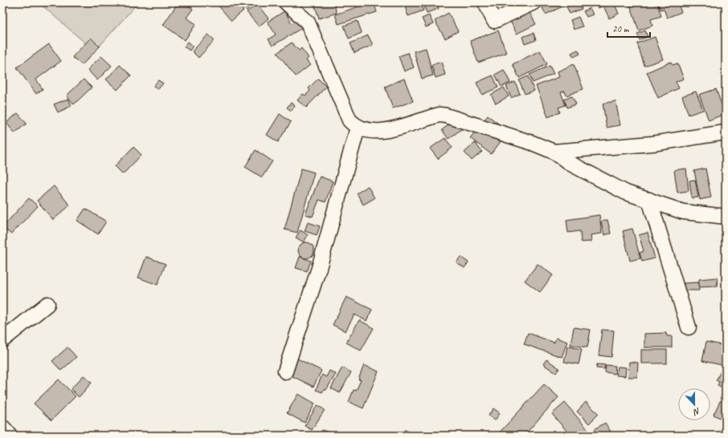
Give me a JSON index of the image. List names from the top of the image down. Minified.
{"scale_bar":"20 m","north":"bottom"}
